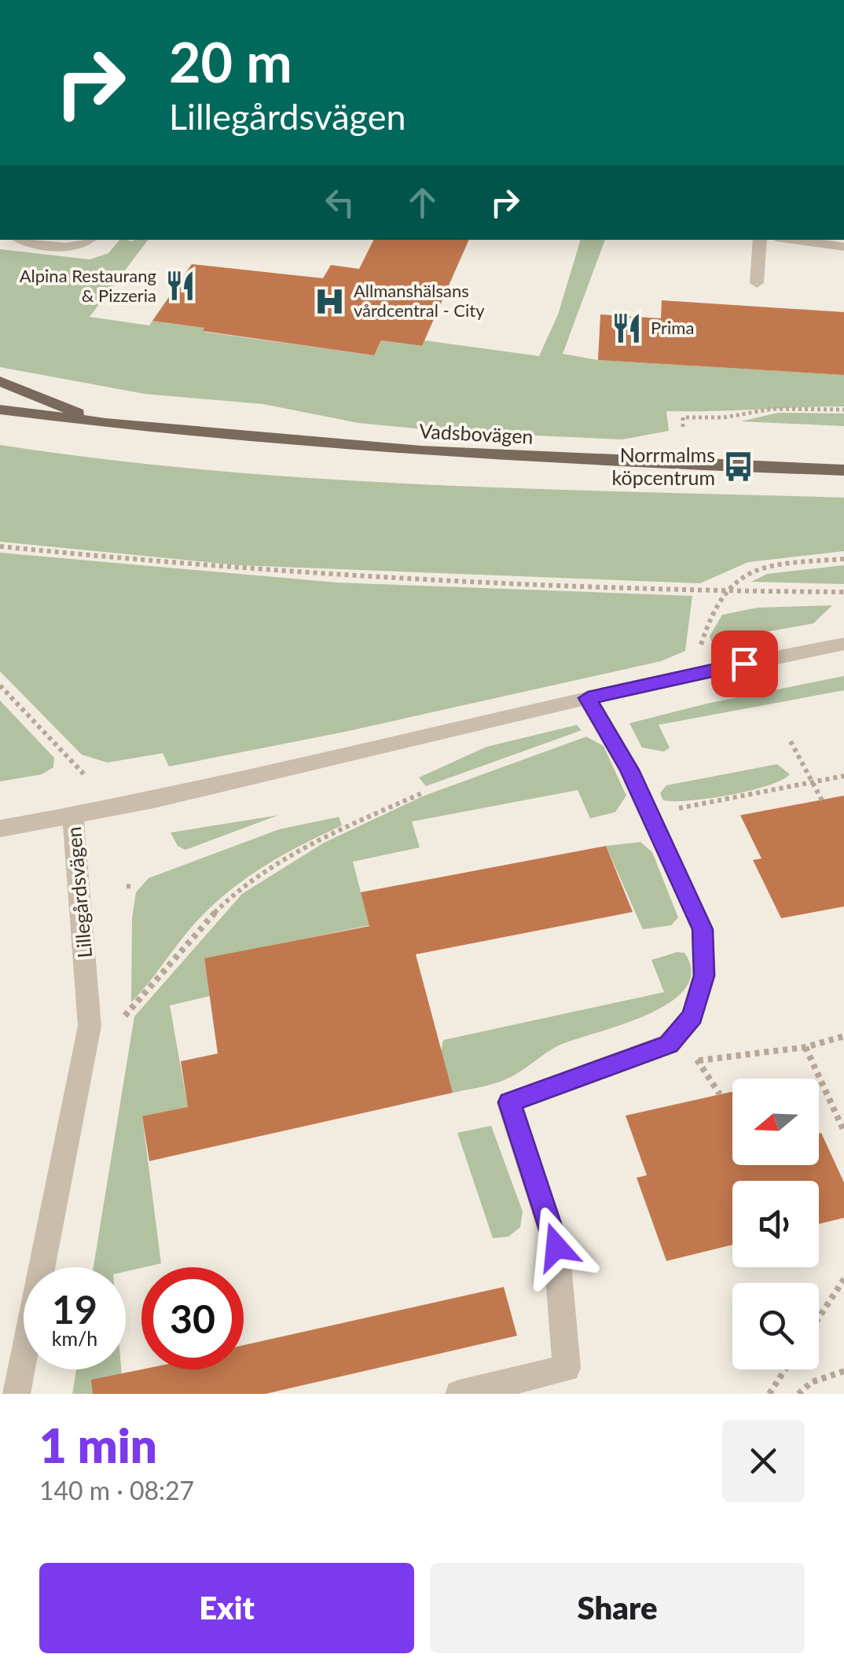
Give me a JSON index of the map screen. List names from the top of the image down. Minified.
{"streets":{"main road":["Vadsbovägen"],"street":["Lillegårdsvägen"]},"places":{"restaurant":["Alpina Restaurang & Pizzeria","Prima"],"hospital":["Allmanshälsans vårdcentral - City"],"bus stop":["Norrmalms köpcentrum"]},"north":"left","page":{"turn":["20 m","Lillegårdsvägen"],"speed":"19 km/h","limit":"30","heading":["1 min","140 m · 08:27"],"buttons":["Exit","Share"]}}
